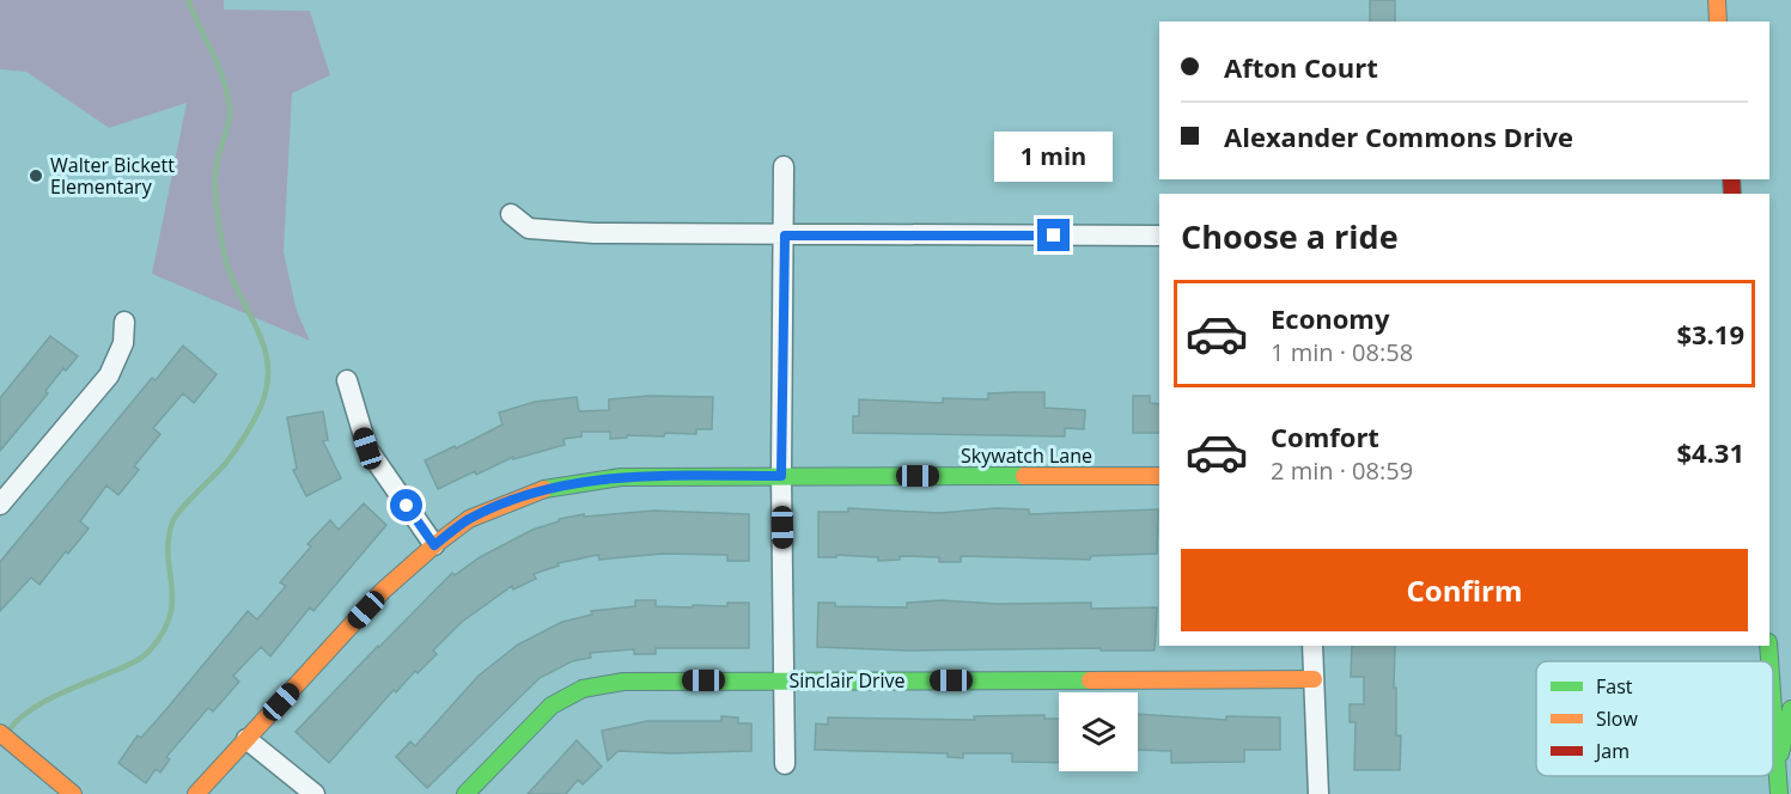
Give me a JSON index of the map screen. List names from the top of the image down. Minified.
{"streets":{"street":["Skywatch Lane","Sinclair Drive"]},"places":["Walter Bickett Elementary"],"legend":["Fast","Slow","Jam"],"page":{"banner":["Afton Court","Alexander Commons Drive"],"bubble":"1 min","heading":"Choose a ride","list":[{"name":"Economy","note":"1 min · 08:58","value":"$3.19"},{"name":"Comfort","note":"2 min · 08:59","value":"$4.31"}],"buttons":"Confirm"}}
